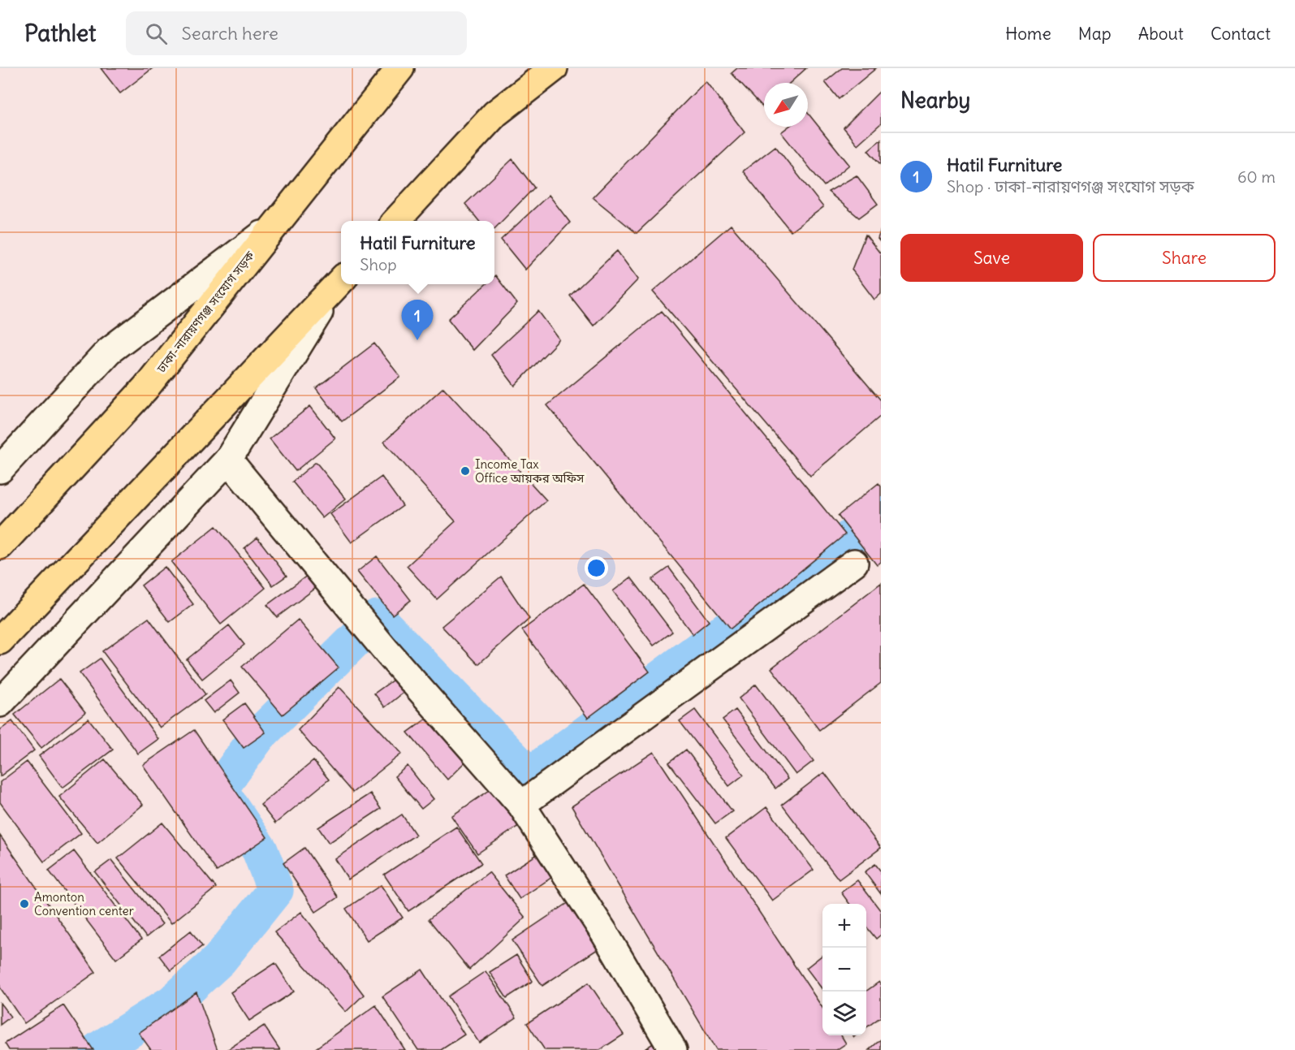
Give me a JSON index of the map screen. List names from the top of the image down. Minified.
{"streets":{"main road":["ঢাকা-নারায়ণগঞ্জ সংযোগ সড়ক"]},"places":["Income Tax Office আয়কর অফিস","Amonton Convention center"],"north":"bottom left","page":{"header":"Pathlet","search":"Search here","nav":["Home","Map","About","Contact"],"heading":"Nearby","list":[{"mark":"1","name":"Hatil Furniture","note":"Shop · ঢাকা-নারায়ণগঞ্জ সংযোগ সড়ক","value":"60 m"}],"buttons":["Save","Share"],"popup":["Hatil Furniture","Shop"],"pins":"1","map_buttons":["+","−"]}}
